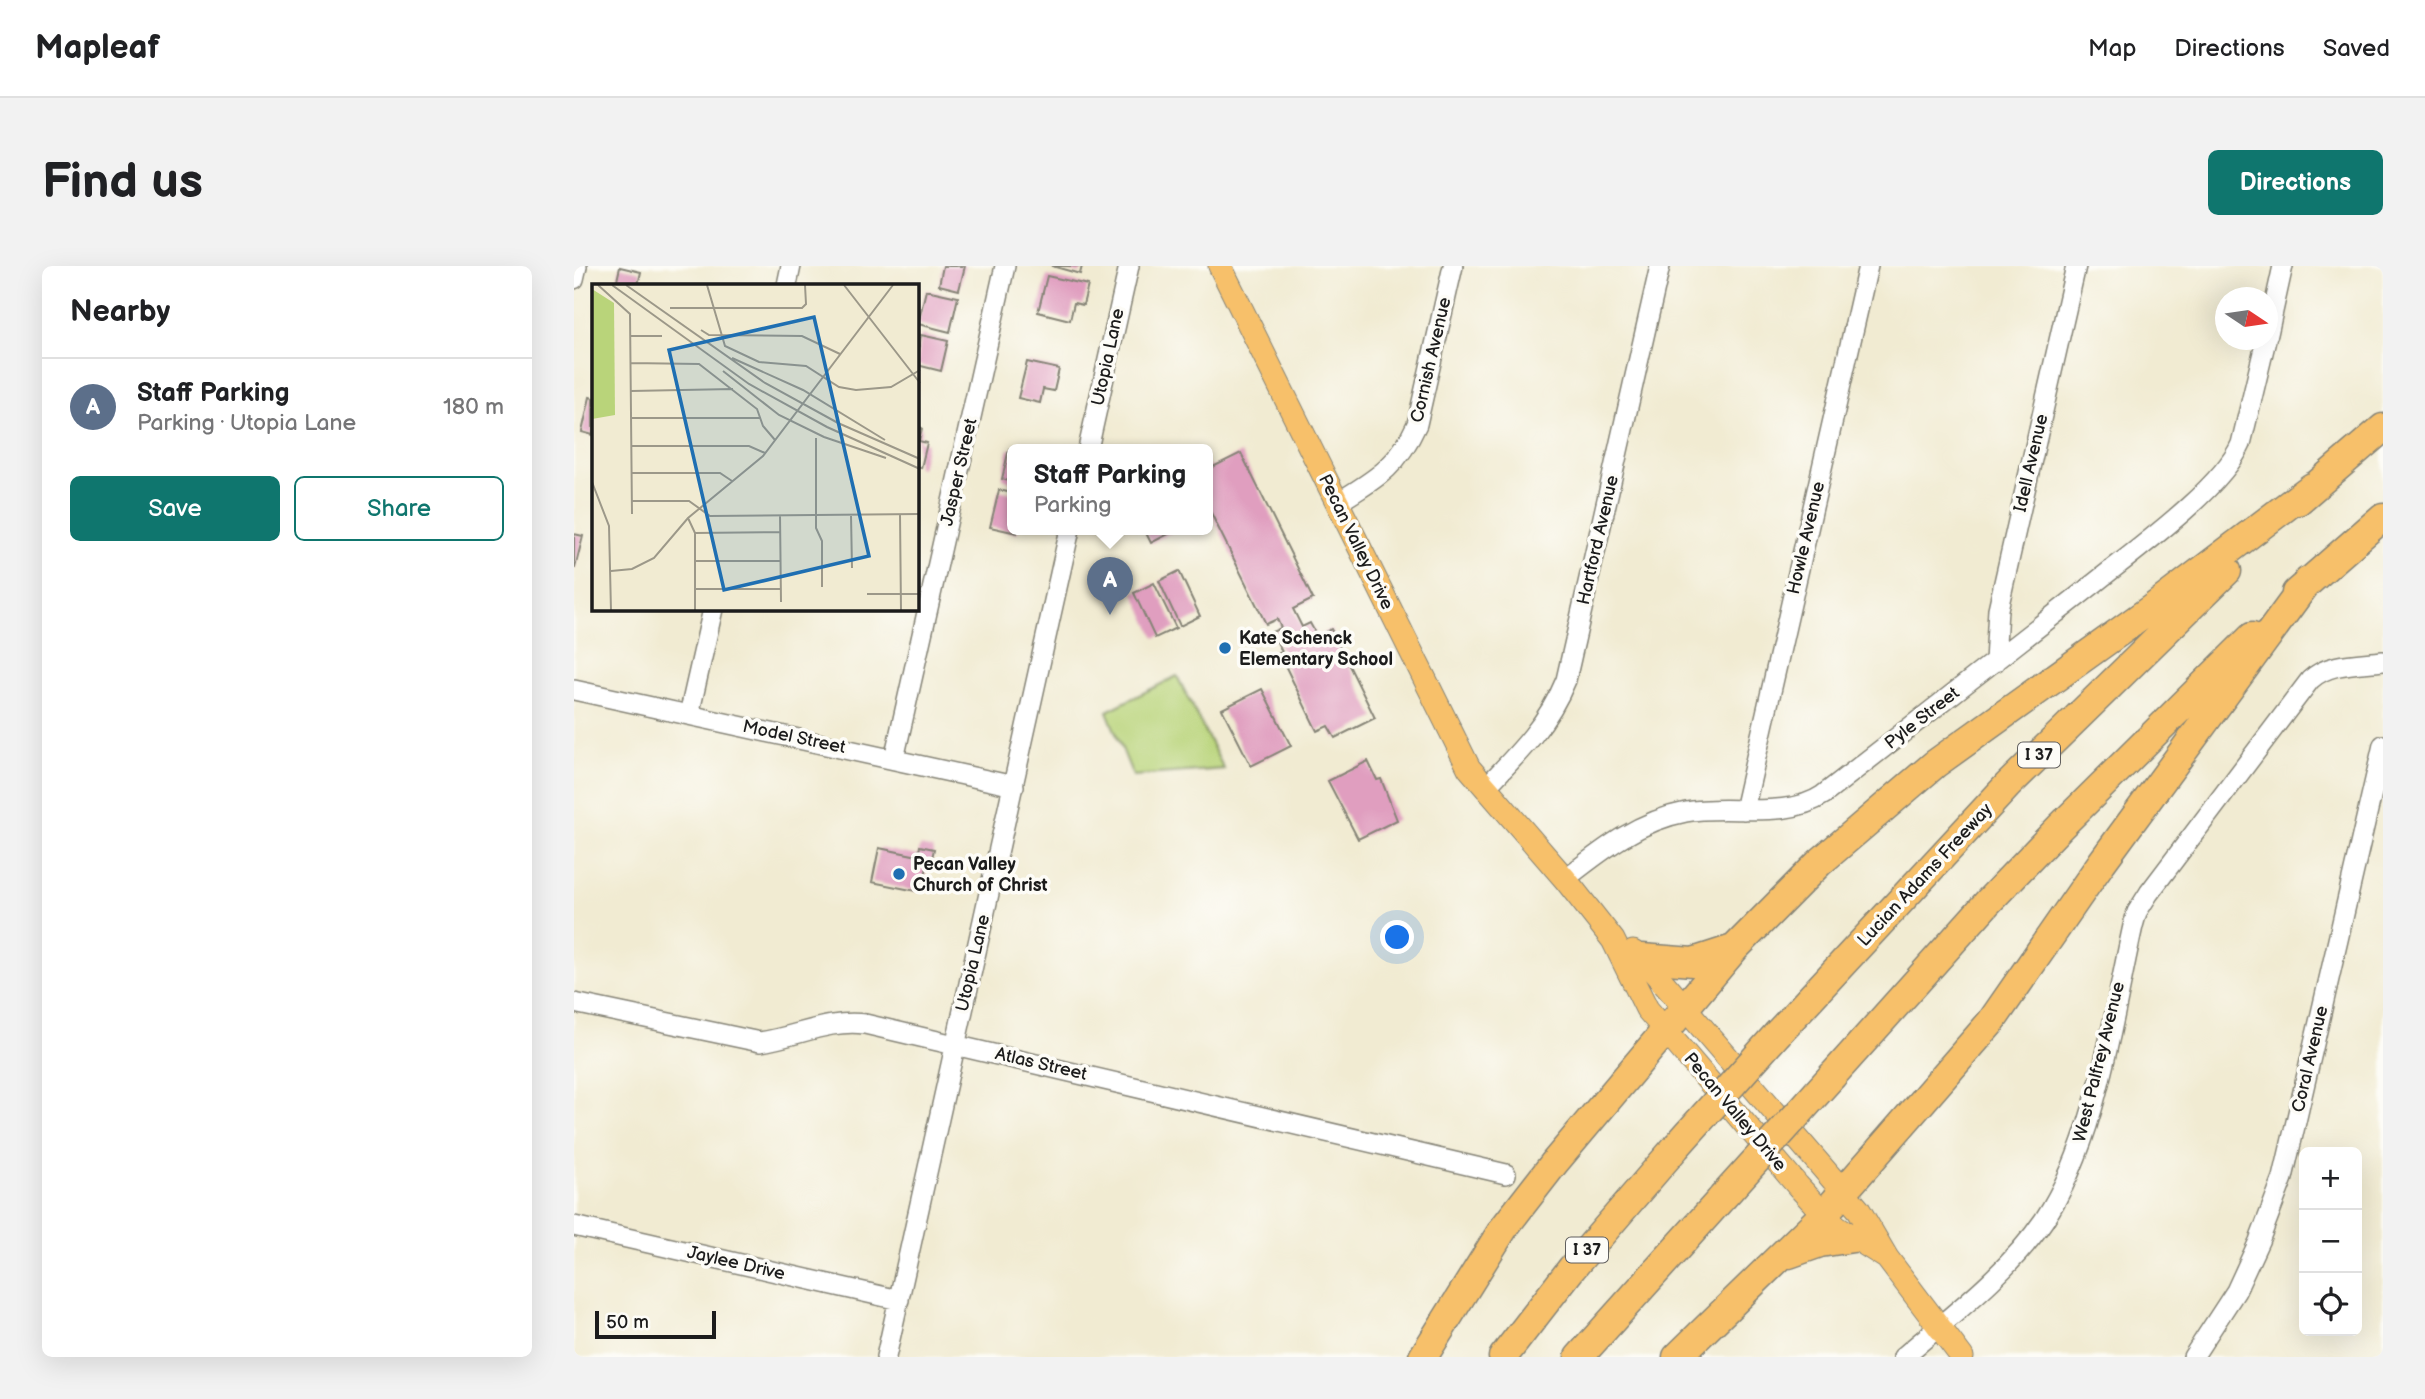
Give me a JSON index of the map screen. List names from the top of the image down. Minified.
{"streets":{"highway":["I 37","Lucian Adams Freeway"],"main road":["Pecan Valley Drive"],"street":["Utopia Lane","Cornish Avenue","Idell Avenue","Jasper Street","Howle Avenue","Hartford Avenue","Pyle Street","Model Street","Coral Avenue","West Palfrey Avenue","Atlas Street","Jaylee Drive"]},"crossings":[["Utopia Lane","Model Street"],["Utopia Lane","Atlas Street"],["Utopia Lane","Jaylee Drive"],["Cornish Avenue","Pecan Valley Drive"],["Idell Avenue","Pyle Street"],["Jasper Street","Model Street"],["Howle Avenue","Pyle Street"],["Hartford Avenue","Pecan Valley Drive"],["Pecan Valley Drive","Pyle Street"],["Pecan Valley Drive","West Palfrey Avenue"]],"places":["Kate Schenck Elementary School","Pecan Valley Church of Christ"],"scale_bar":"50 m","north":"right","page":{"header":"Mapleaf","nav":["Map","Directions","Saved"],"buttons":["Directions",["Save","Share"]],"title":"Find us","heading":"Nearby","list":[{"mark":"A","name":"Staff Parking","note":"Parking · Utopia Lane","value":"180 m"}],"popup":["Staff Parking","Parking"],"pins":"A","map_buttons":["+","−"],"scale":"50 m"}}
